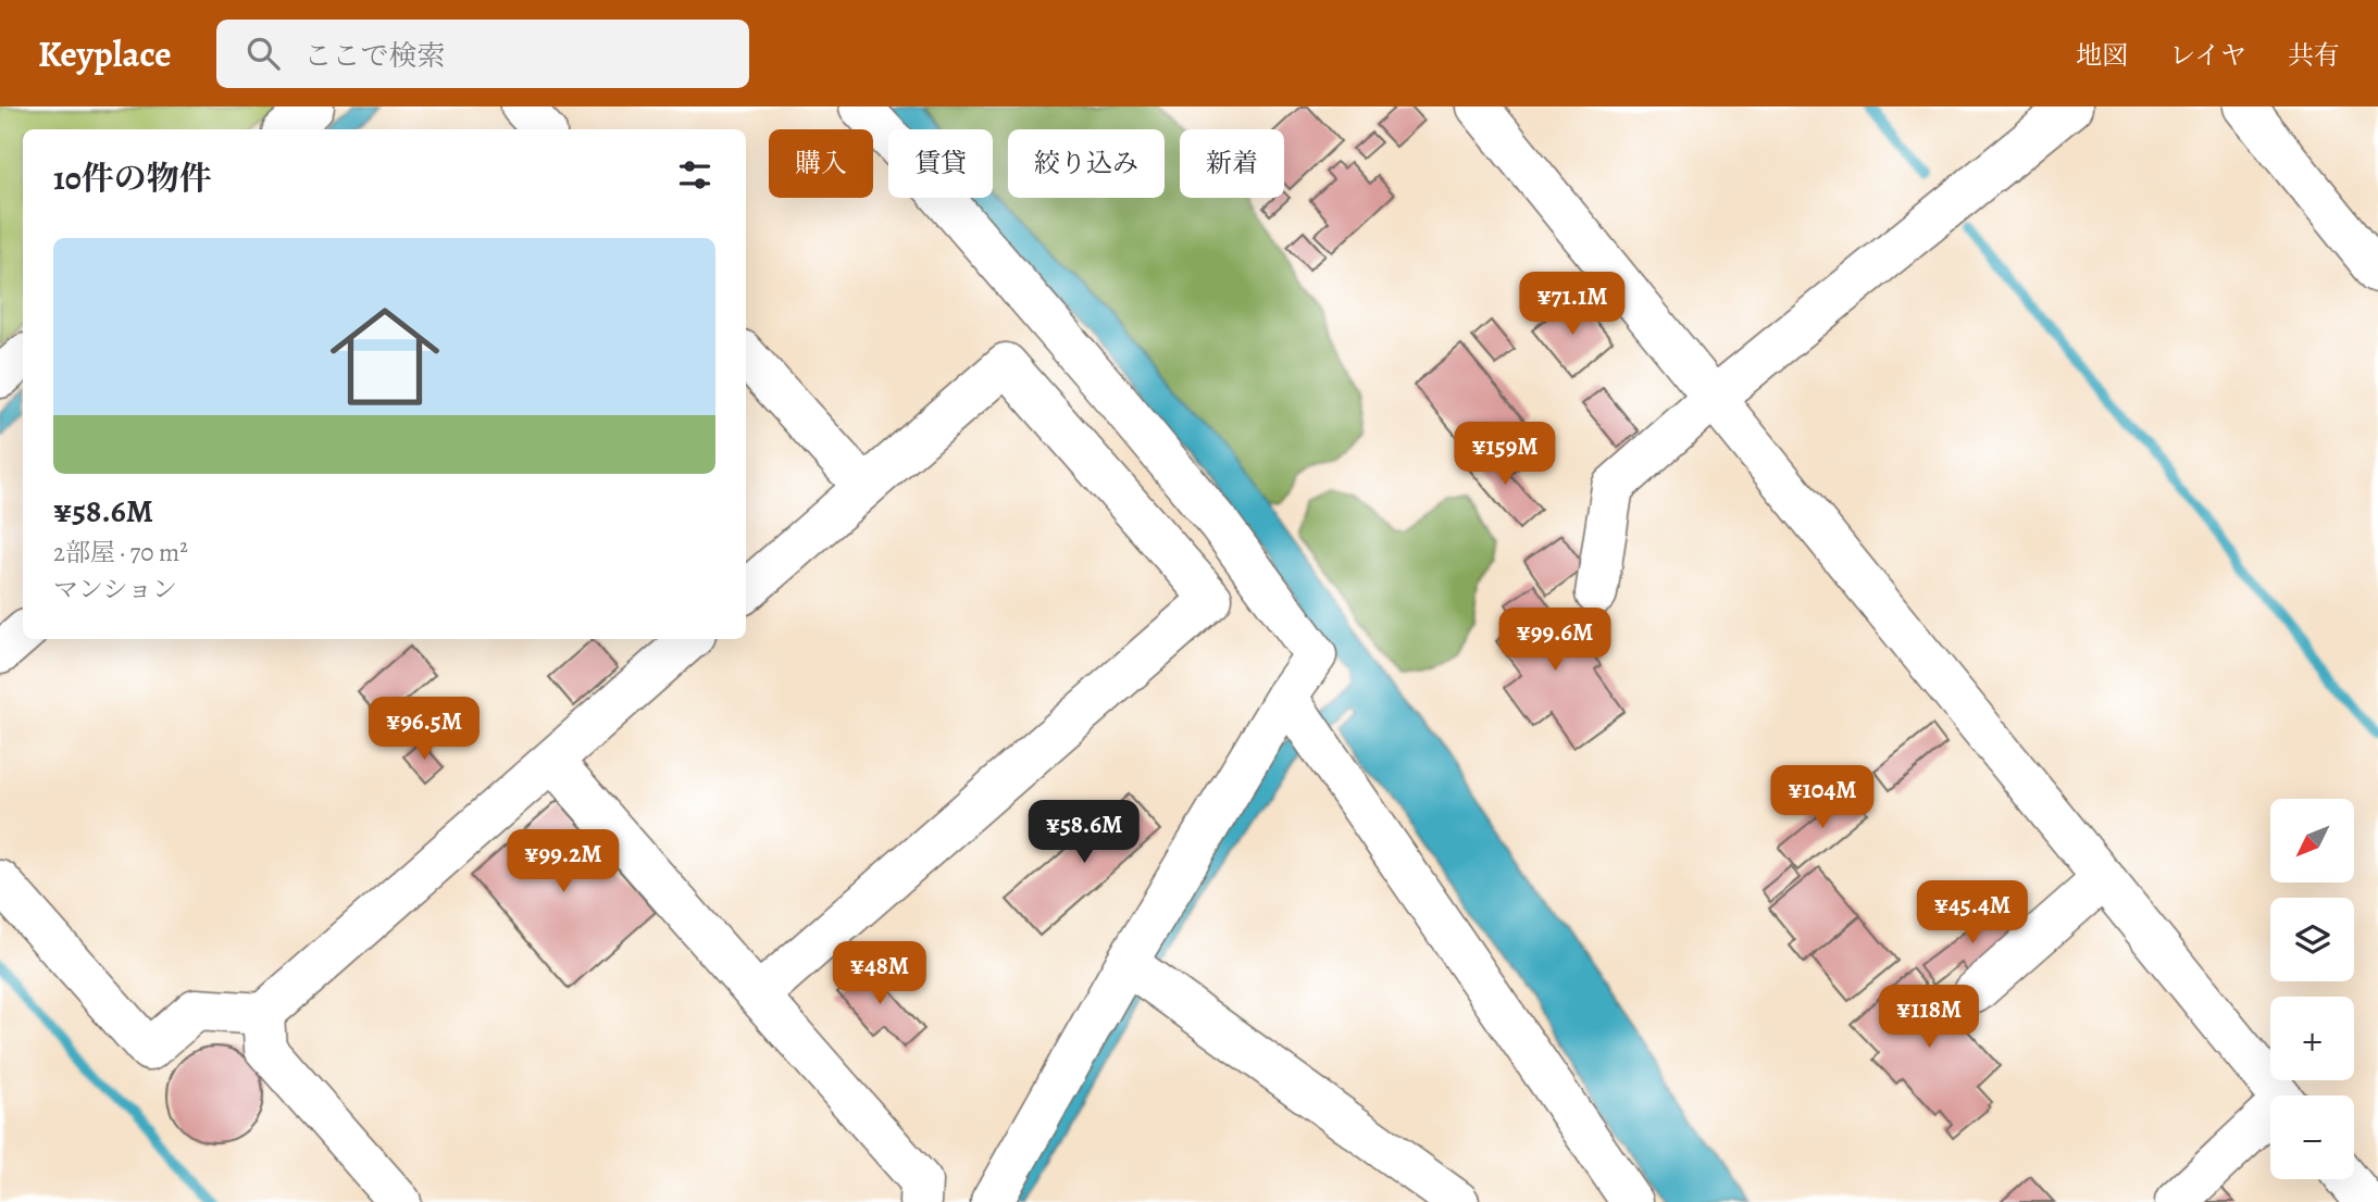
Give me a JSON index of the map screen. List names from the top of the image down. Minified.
{"north":"bottom left","page":{"header":"Keyplace","search":"ここで検索","nav":["地図","レイヤ","共有"],"chip":["購入","賃貸","絞り込み","新着"],"heading":"10件の物件","list":[{"name":"¥58.6M","note":"2部屋 · 70 m² · マンション"}],"price":["¥71.1M","¥159M","¥99.6M","¥96.5M","¥104M","¥58.6M","¥99.2M","¥45.4M","¥48M","¥118M"],"map_buttons":["+","−"]}}
